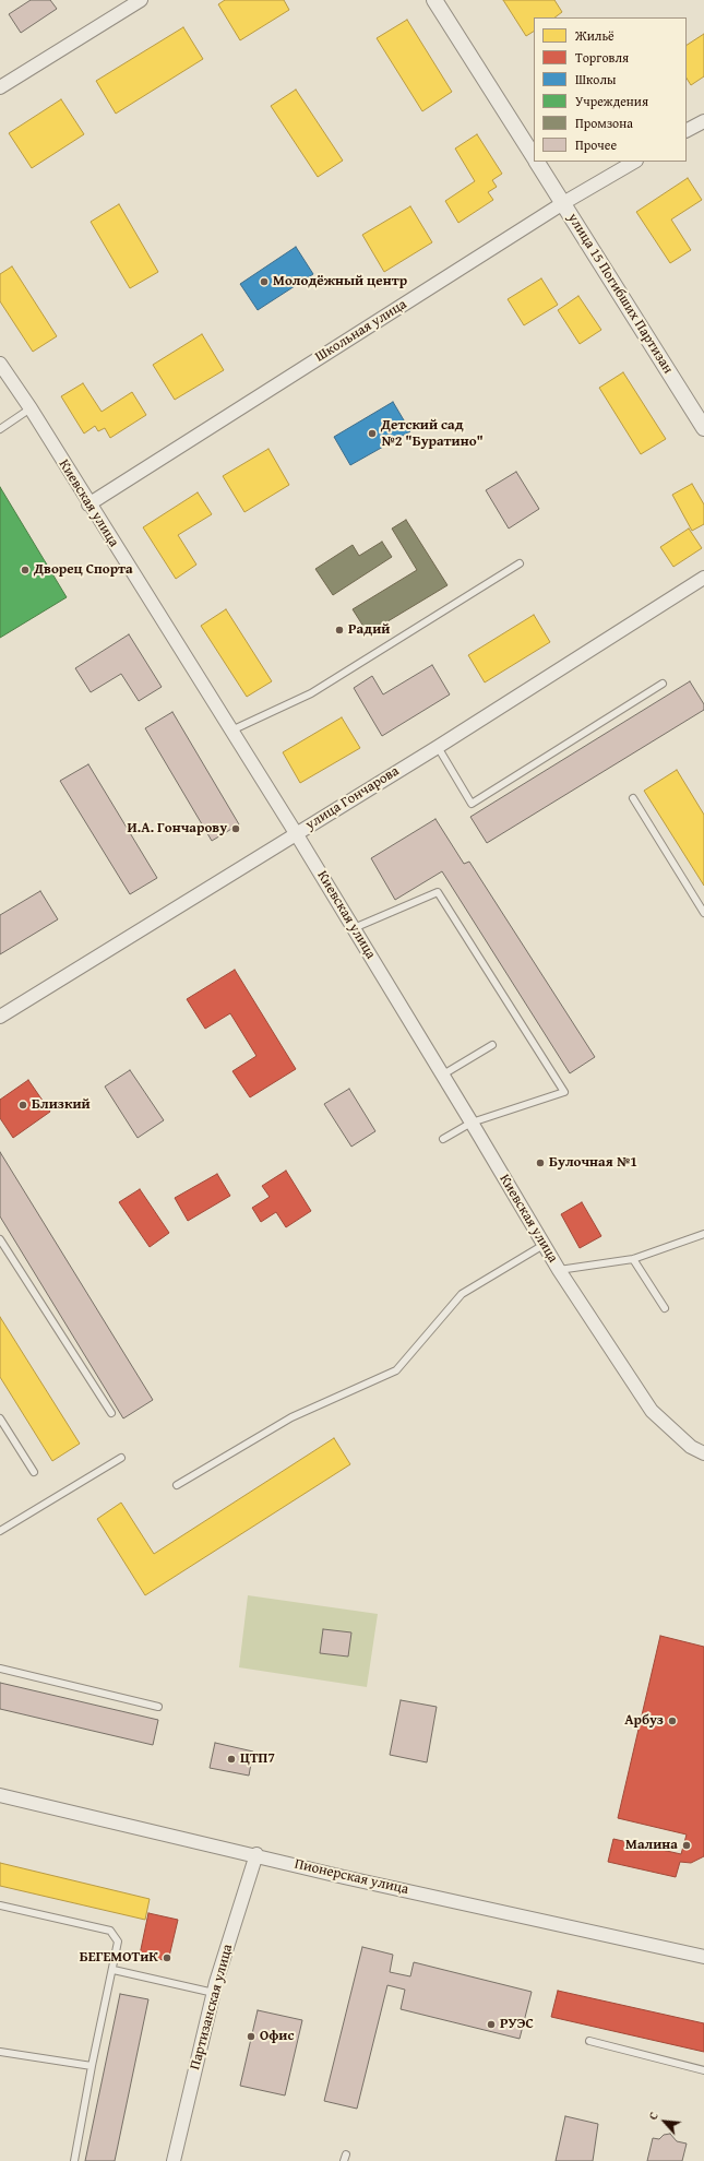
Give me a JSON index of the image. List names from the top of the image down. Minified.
{"streets":{"street":["улица 15 Погибших Партизан","Школьная улица","Киевская улица","улица Гончарова","Пионерская улица","Партизанская улица"]},"crossings":[["улица 15 Погибших Партизан","Школьная улица"],["Школьная улица","Киевская улица"],["Киевская улица","улица Гончарова"],["Пионерская улица","Партизанская улица"]],"places":["Молодёжный центр","Детский сад №2 \"Буратино\"","Дворец Спорта","Радий","И.А. Гончарову","Близкий","Булочная №1","Арбуз","ЦТП7","Малина","БЕГЕМОТиК","РУЭС","Офис"],"legend":["Жильё","Торговля","Школы","Учреждения","Промзона","Прочее"],"north":"top left"}
